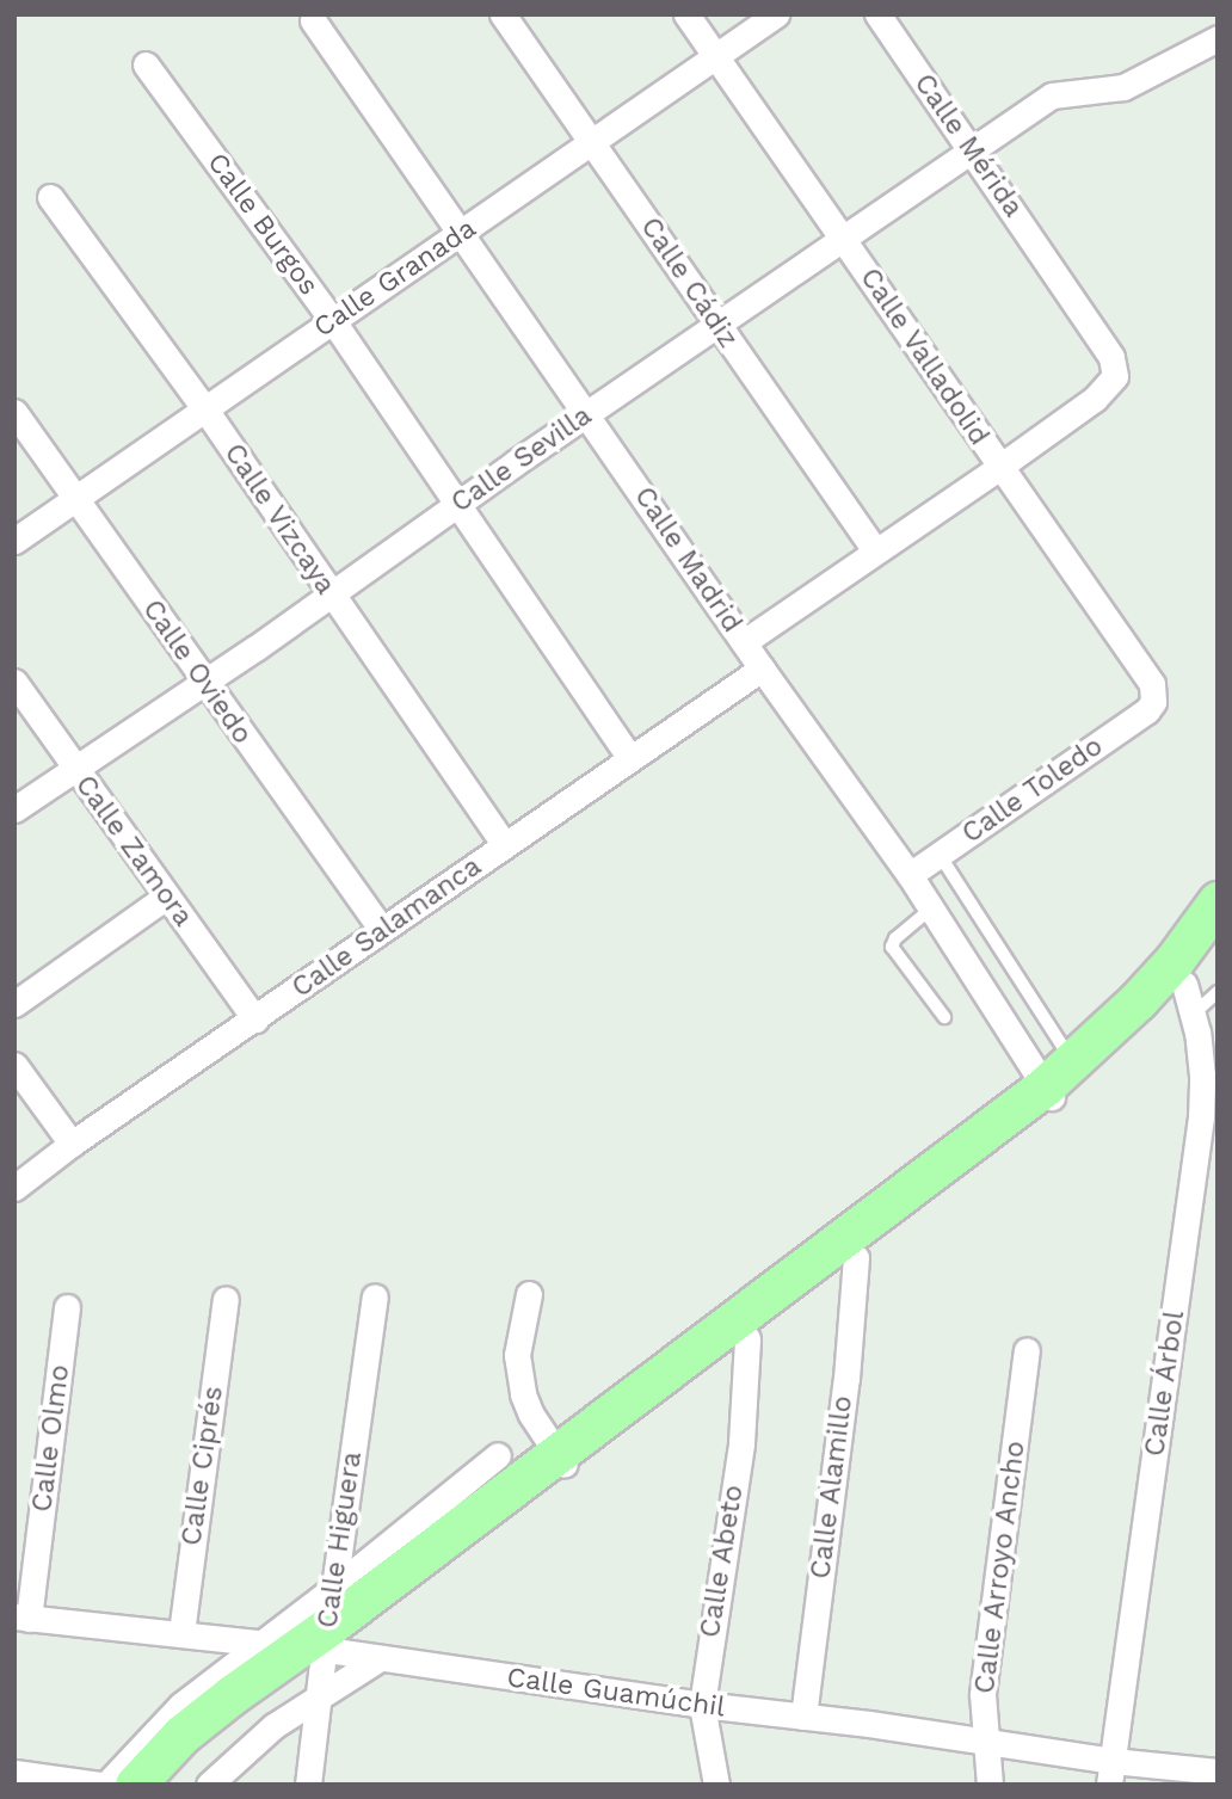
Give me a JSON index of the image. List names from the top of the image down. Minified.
{"streets":{"street":["Calle Mérida","Calle Burgos","Calle Granada","Calle Cádiz","Calle Valladolid","Calle Sevilla","Calle Vizcaya","Calle Madrid","Calle Oviedo","Calle Toledo","Calle Zamora","Calle Salamanca","Calle Árbol","Calle Olmo","Calle Ciprés","Calle Alamillo","Calle Higuera","Calle Abeto","Calle Arroyo Ancho","Calle Guamúchil"]},"crossings":[["Calle Mérida","Calle Valladolid"],["Calle Mérida","Calle Sevilla"],["Calle Burgos","Calle Granada"],["Calle Burgos","Calle Sevilla"],["Calle Burgos","Calle Salamanca"],["Calle Granada","Calle Cádiz"],["Calle Granada","Calle Valladolid"],["Calle Granada","Calle Vizcaya"],["Calle Granada","Calle Madrid"],["Calle Granada","Calle Oviedo"],["Calle Cádiz","Calle Sevilla"],["Calle Valladolid","Calle Sevilla"],["Calle Valladolid","Calle Toledo"],["Calle Sevilla","Calle Vizcaya"],["Calle Sevilla","Calle Madrid"],["Calle Sevilla","Calle Oviedo"],["Calle Sevilla","Calle Zamora"],["Calle Vizcaya","Calle Salamanca"],["Calle Madrid","Calle Toledo"],["Calle Madrid","Calle Salamanca"],["Calle Oviedo","Calle Salamanca"],["Calle Zamora","Calle Salamanca"],["Calle Árbol","Calle Guamúchil"],["Calle Olmo","Calle Guamúchil"],["Calle Ciprés","Calle Guamúchil"],["Calle Alamillo","Calle Guamúchil"],["Calle Higuera","Calle Guamúchil"],["Calle Abeto","Calle Guamúchil"],["Calle Arroyo Ancho","Calle Guamúchil"]]}
